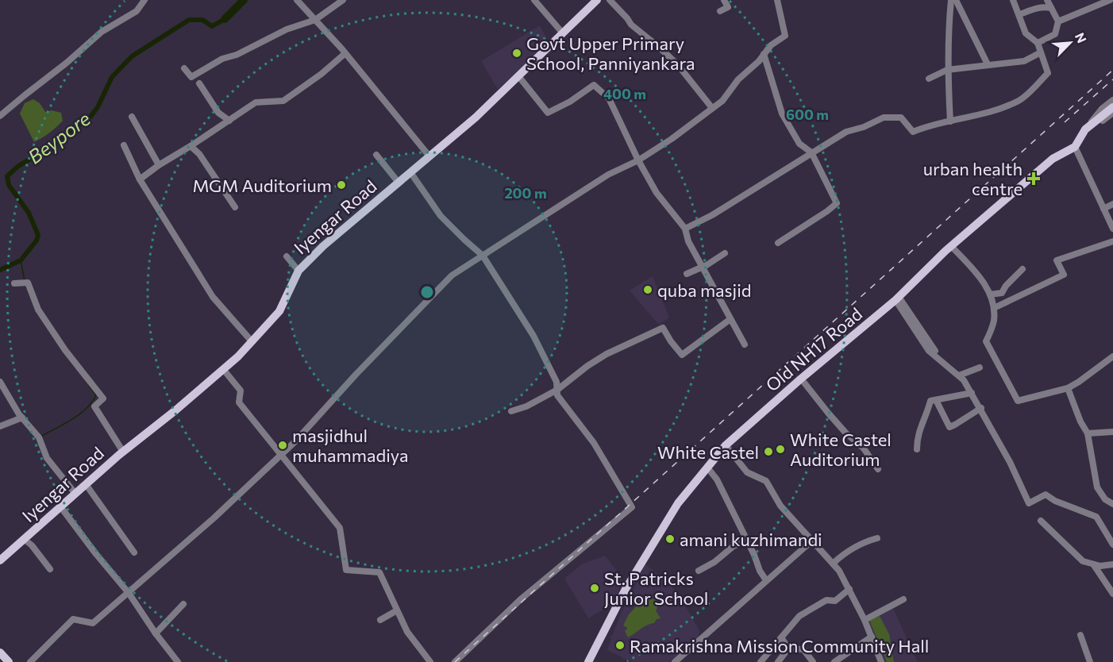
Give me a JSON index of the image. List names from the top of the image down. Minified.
{"streets":{"main road":["Iyengar Road","Old NH17 Road"]},"water":["Beypore"],"places":{"other":["Govt Upper Primary School, Panniyankara","MGM Auditorium","quba masjid","masjidhul muhammadiya","White Castel Auditorium","White Castel","amani kuzhimandi","St. Patricks Junior School","Ramakrishna Mission Community Hall"],"health":["urban health centre"]},"north":"top right","rings":["400 m","600 m","200 m"]}
